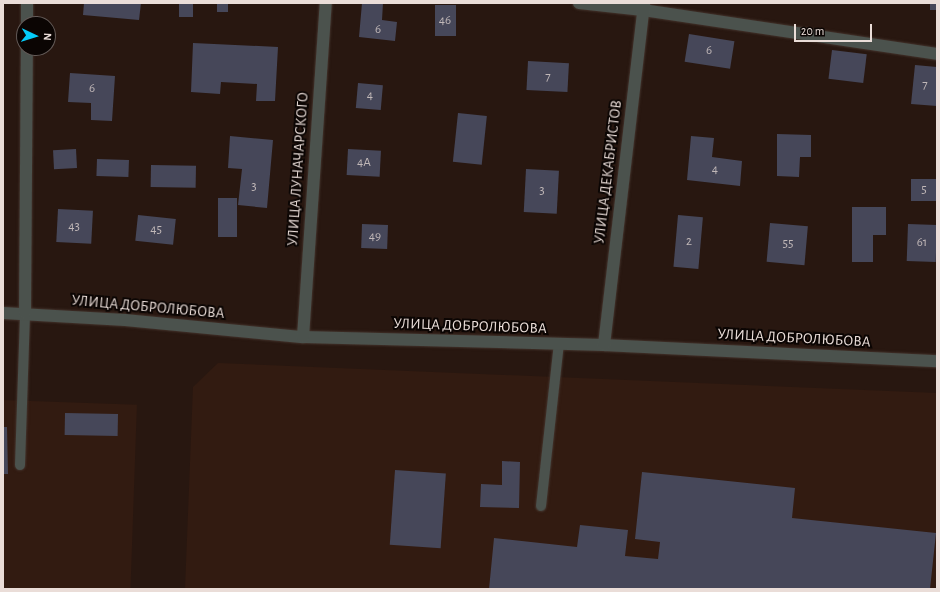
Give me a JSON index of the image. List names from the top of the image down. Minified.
{"streets":{"street":["УЛИЦА ЛУНАЧАРСКОГО","УЛИЦА ДЕКАБРИСТОВ","УЛИЦА ДОБРОЛЮБОВА"]},"crossings":[["УЛИЦА ЛУНАЧАРСКОГО","УЛИЦА ДОБРОЛЮБОВА"],["УЛИЦА ДЕКАБРИСТОВ","УЛИЦА ДОБРОЛЮБОВА"]],"house_numbers":["46","6","6","7","7","6","4","4А","4","3","5","3","43","45","49","2","61","55"],"scale_bar":"20 m","north":"right"}
